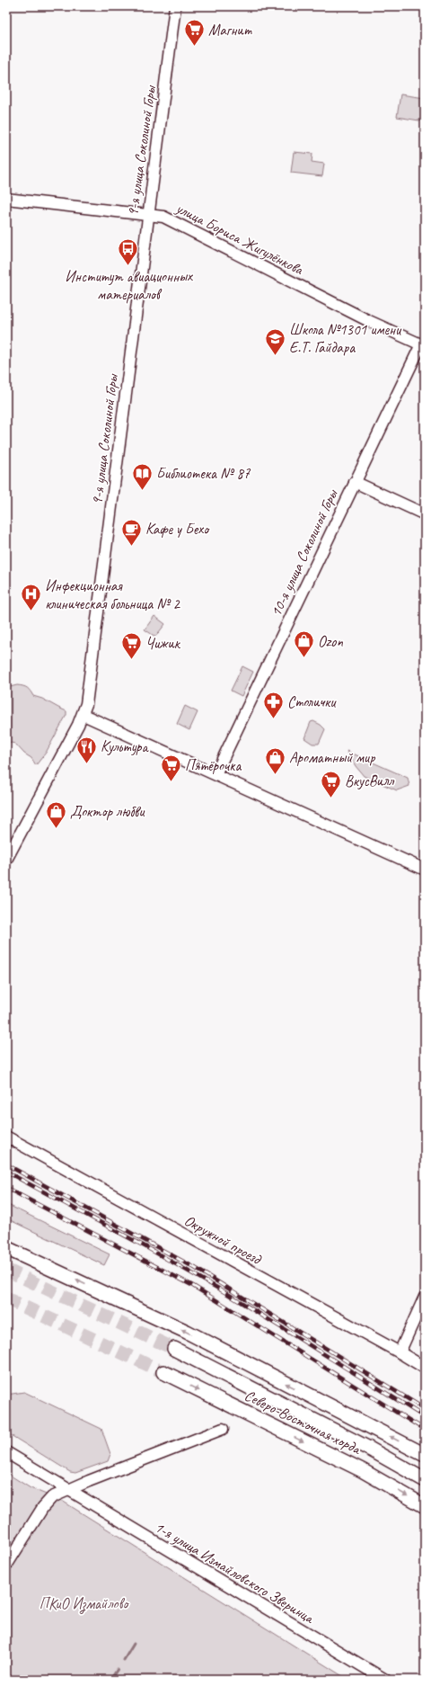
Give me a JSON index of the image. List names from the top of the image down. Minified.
{"streets":{"main road":["Северо-Восточная хорда"],"street":["9-я улица Соколиной Горы","улица Бориса Жигулёнкова","10-я улица Соколиной Горы","Окружной проезд","1-я улица Измайловского Зверинца"]},"crossings":[["9-я улица Соколиной Горы","улица Бориса Жигулёнкова"],["улица Бориса Жигулёнкова","10-я улица Соколиной Горы"]],"parks":["ПКиО Измайлово"],"places":{"supermarket":["Магнит","Чижик","Пятёрочка","ВкусВилл"],"bus stop":["Институт авиационных материалов"],"school or university":["Школа №1301 имени Е.Т. Гайдара"],"library":["Библиотека № 87"],"cafe":["Кафе у Бехо"],"hospital":["Инфекционная клиническая больница № 2"],"shop":["Ozon","Ароматный мир","Доктор любви"],"pharmacy":["Столички"],"restaurant":["Культура"]}}
